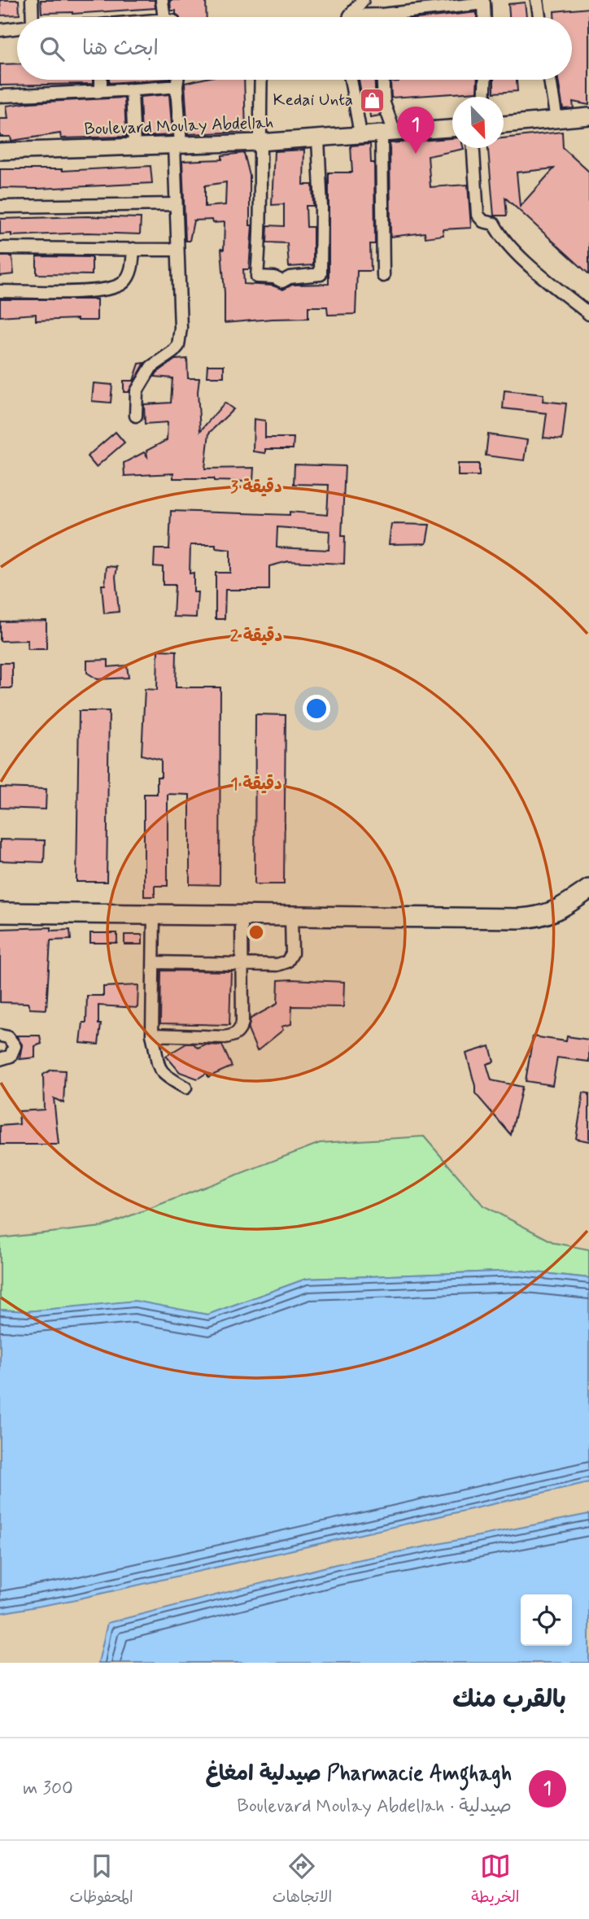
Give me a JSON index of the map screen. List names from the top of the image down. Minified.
{"streets":{"main road":["Boulevard Moulay Abdellah"]},"places":{"shop":["Kedai Unta"]},"north":"bottom right","page":{"search":"ابحث هنا","pins":"1","heading":"بالقرب منك","list":[{"mark":"1","name":"Pharmacie Amghagh صيدلية امغاغ","note":"صيدلية · Boulevard Moulay Abdellah","value":"300 m"}],"nav":["الخريطة","الاتجاهات","المحفوظات"]},"rings":["3 دقيقة","2 دقيقة","1 دقيقة"]}
